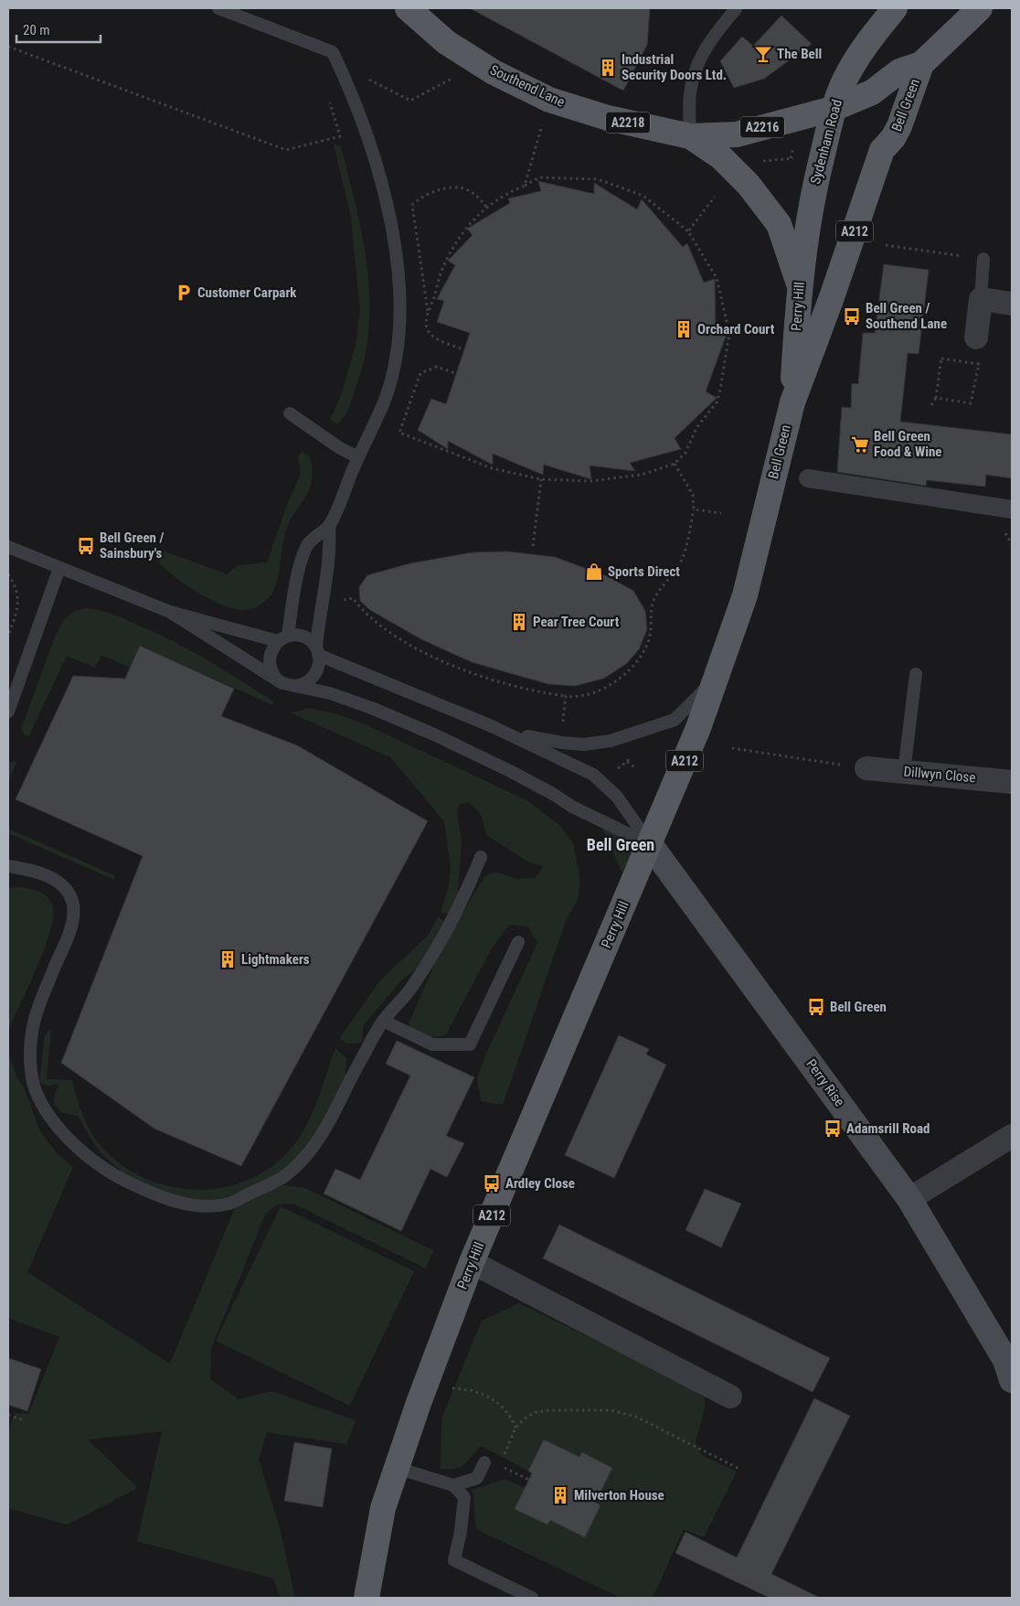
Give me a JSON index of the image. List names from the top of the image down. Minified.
{"streets":{"main road":["Southend Lane","Bell Green","A2218","A2216","Sydenham Road","A212","Perry Hill","Perry Rise"],"street":["Dillwyn Close"]},"crossings":[["Southend Lane","Bell Green"],["Southend Lane","Sydenham Road"],["Southend Lane","A212"],["Southend Lane","Perry Hill"],["Bell Green","A212"],["Bell Green","Perry Hill"],["Bell Green","Perry Rise"],["Sydenham Road","Perry Hill"],["Perry Hill","Perry Rise"]],"districts":["Bell Green"],"places":{"bar":["The Bell"],"building":["Industrial Security Doors Ltd.","Orchard Court","Pear Tree Court","Lightmakers","Milverton House"],"parking":["Customer Carpark"],"bus stop":["Bell Green / Southend Lane","Bell Green / Sainsbury's","Bell Green","Adamsrill Road","Ardley Close"],"supermarket":["Bell Green Food & Wine"],"shop":["Sports Direct"]},"scale_bar":"20 m"}
